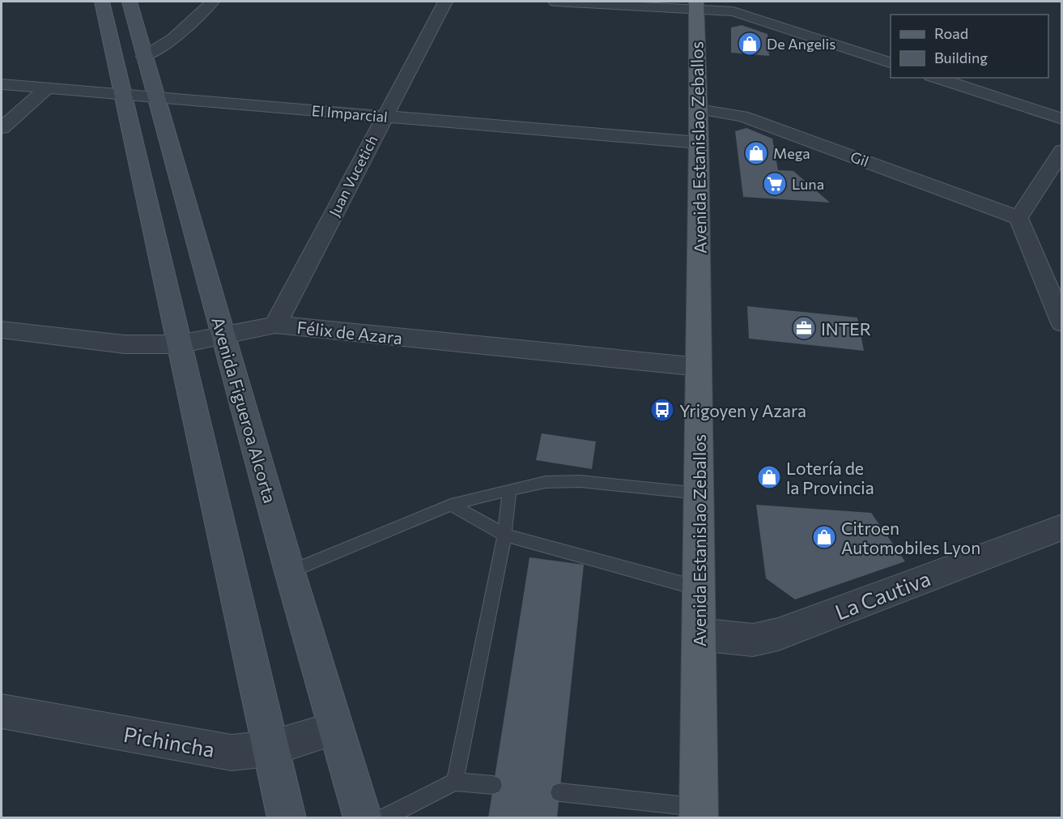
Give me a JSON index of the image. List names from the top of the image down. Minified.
{"streets":{"main road":["Avenida Estanislao Zeballos","Avenida Figueroa Alcorta"],"street":["El Imparcial","Gil","Juan Vucetich","Félix de Azara","La Cautiva","Pichincha"]},"crossings":[["El Imparcial","Avenida Estanislao Zeballos"],["El Imparcial","Juan Vucetich"],["El Imparcial","Avenida Figueroa Alcorta"],["Avenida Estanislao Zeballos","Gil"],["Avenida Estanislao Zeballos","Félix de Azara"],["Avenida Estanislao Zeballos","La Cautiva"],["Juan Vucetich","Félix de Azara"],["Félix de Azara","Avenida Figueroa Alcorta"],["Avenida Figueroa Alcorta","Pichincha"]],"places":{"shop":["De Angelis","Mega","Lotería de la Provincia","Citroen Automobiles Lyon"],"supermarket":["Luna"],"office":["INTER"],"bus stop":["Yrigoyen y Azara"]},"legend":["Road","Building"]}
